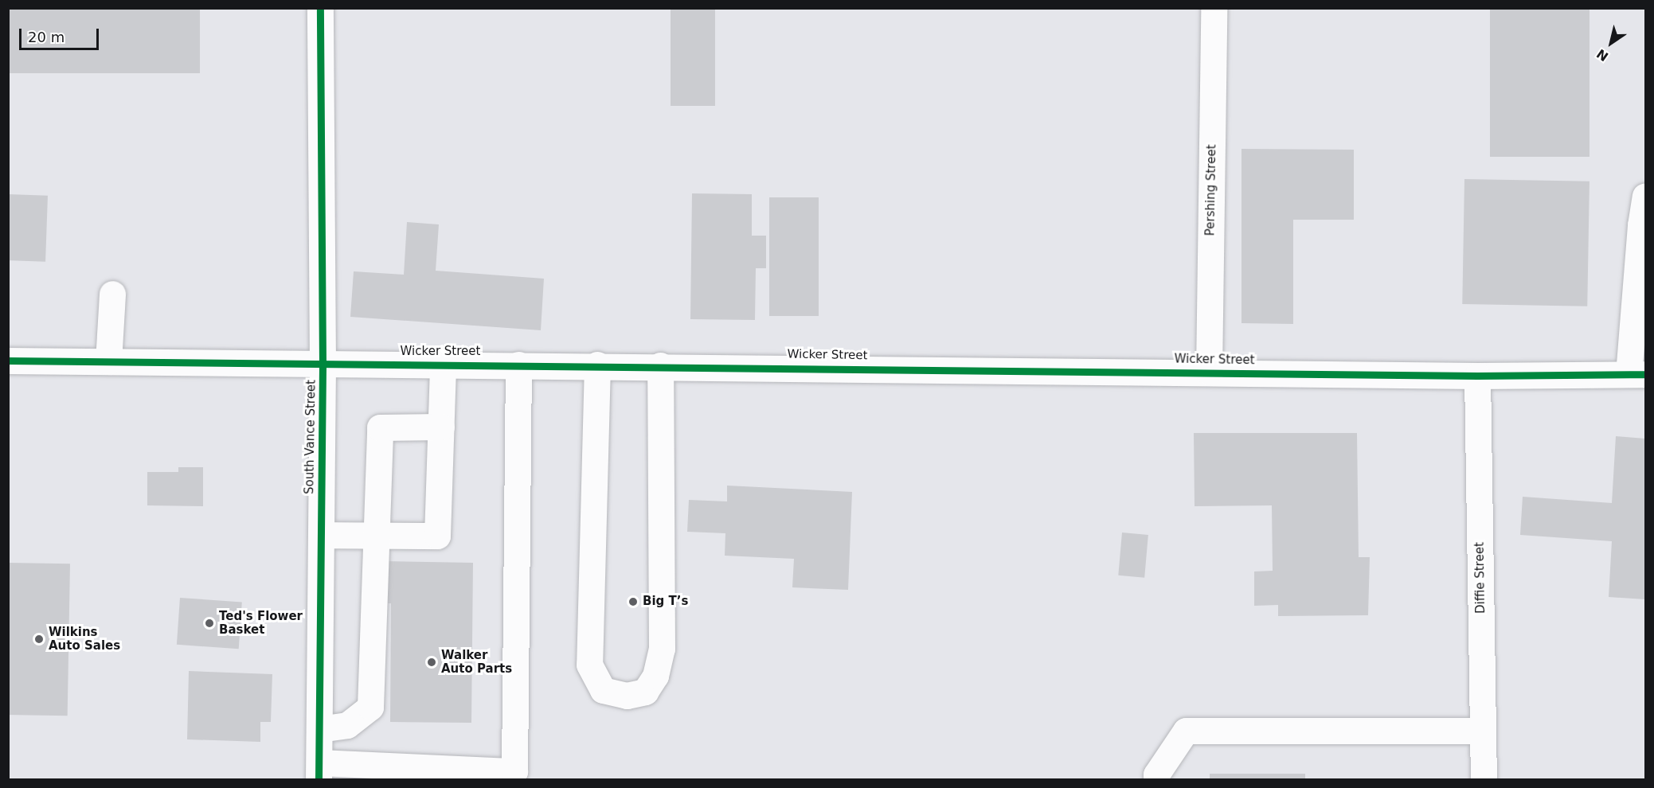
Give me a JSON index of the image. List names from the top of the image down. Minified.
{"streets":{"street":["Pershing Street","Wicker Street","South Vance Street","Diffie Street"]},"crossings":[["Pershing Street","Wicker Street"],["Wicker Street","South Vance Street"],["Wicker Street","Diffie Street"]],"places":["Big T’s","Ted's Flower Basket","Wilkins Auto Sales","Walker Auto Parts"],"scale_bar":"20 m","north":"bottom left"}
